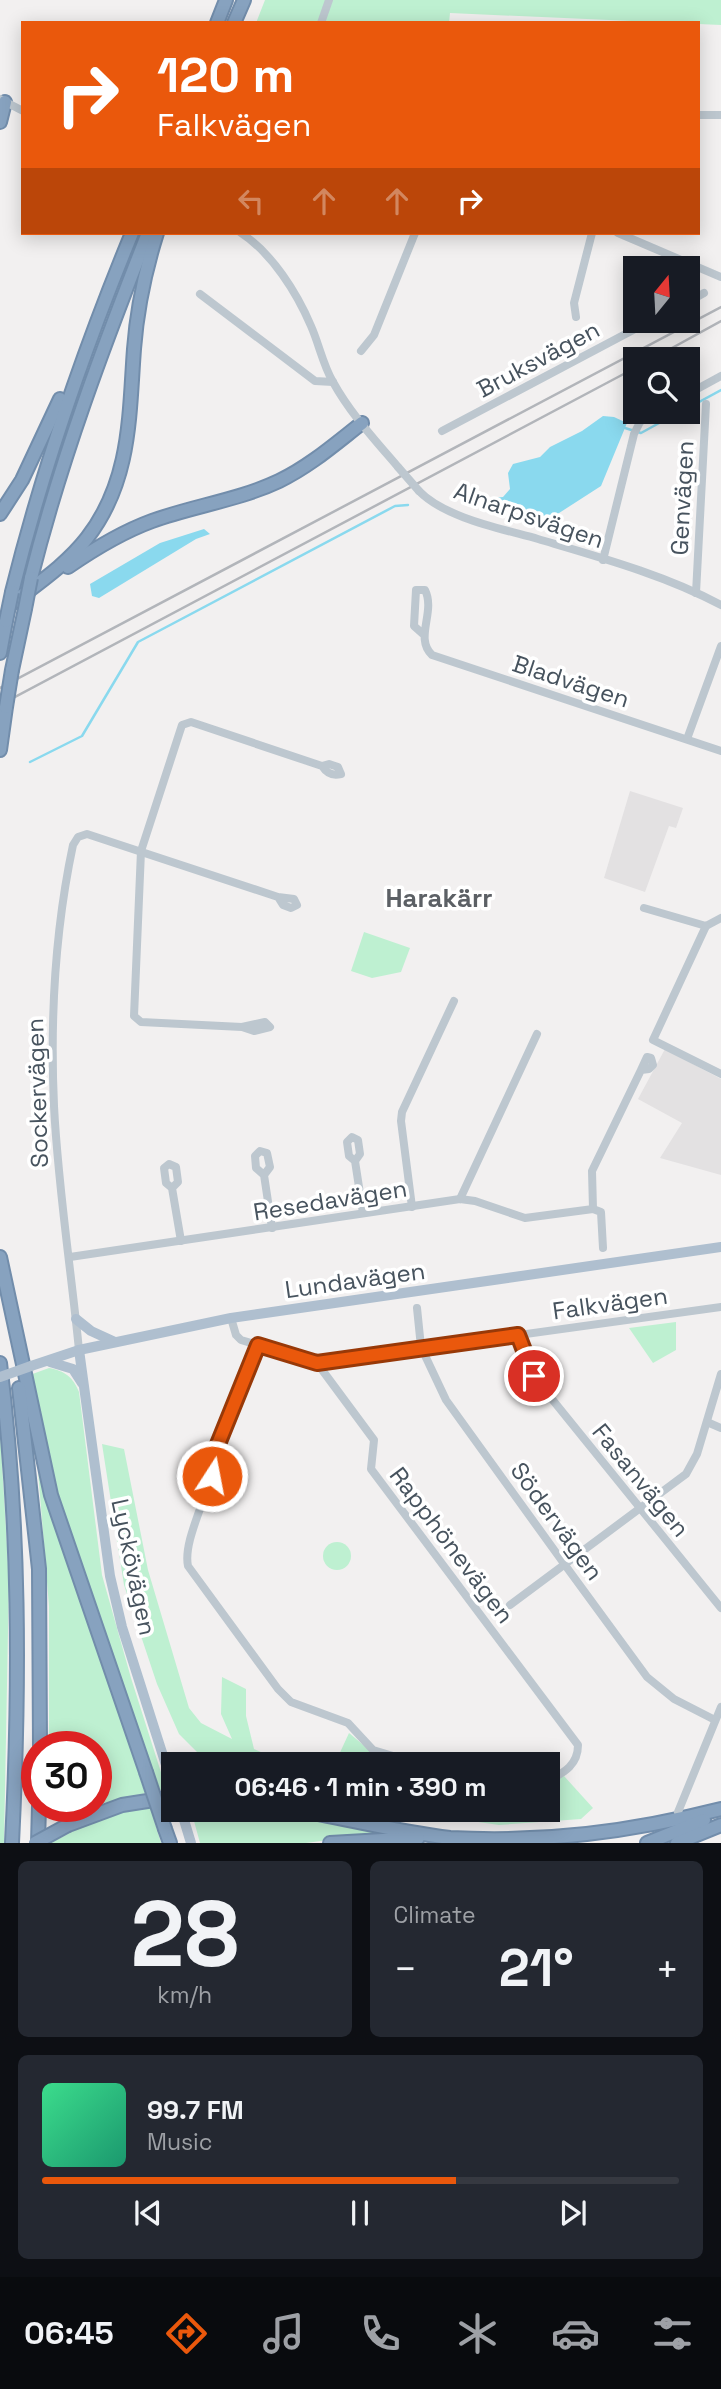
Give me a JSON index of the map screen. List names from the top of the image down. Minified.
{"streets":{"main road":["Lundavägen","Lyckövägen"],"street":["Bruksvägen","Genvägen","Alnarpsvägen","Bladvägen","Sockervägen","Resedavägen","Falkvägen","Fasanvägen","Södervägen","Rapphönevägen"]},"crossings":[["Genvägen","Alnarpsvägen"],["Sockervägen","Resedavägen"],["Sockervägen","Lundavägen"],["Sockervägen","Lyckövägen"],["Lundavägen","Falkvägen"],["Lundavägen","Lyckövägen"],["Falkvägen","Fasanvägen"],["Falkvägen","Södervägen"],["Falkvägen","Rapphönevägen"]],"districts":["Harakärr"],"north":"top","page":{"turn":["120 m","Falkvägen"],"limit":"30","trip":"06:46 · 1 min · 390 m","tile":[["28","km/h"],"Climate"],"heat":["−","21°","+"],"song":["99.7 FM","Music"],"tabs":"06:45"}}
